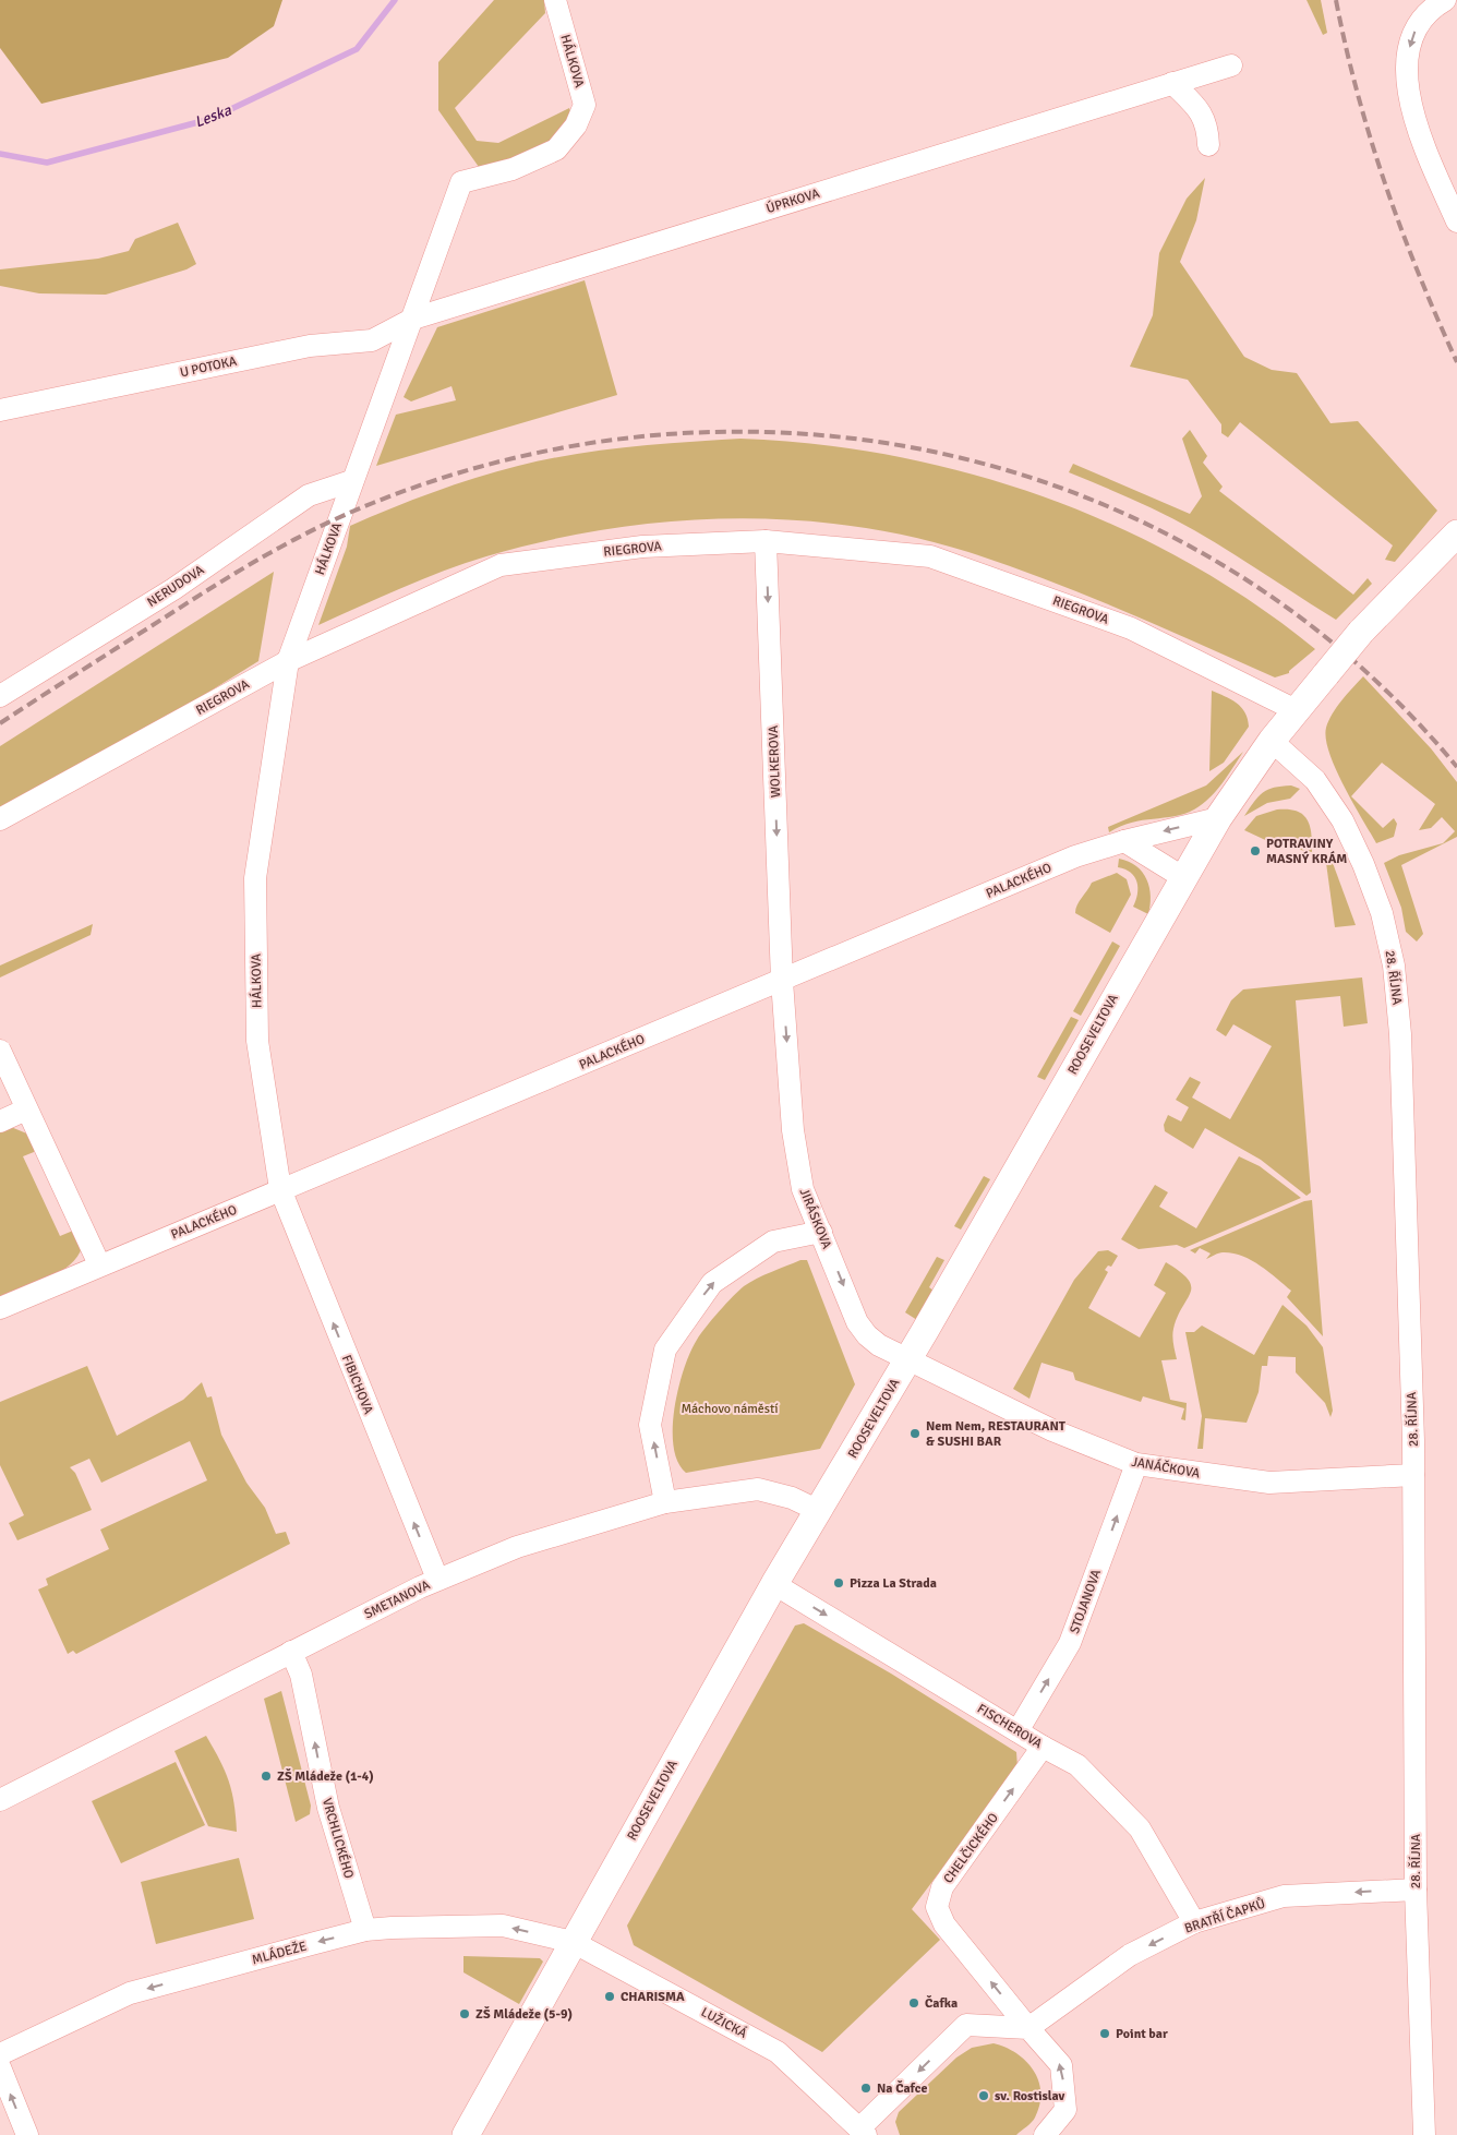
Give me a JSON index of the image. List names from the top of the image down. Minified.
{"streets":{"main road":["ROOSEVELTOVA"],"street":["HÁLKOVA","ÚPRKOVA","U POTOKA","RIEGROVA","NERUDOVA","WOLKEROVA","PALACKÉHO","28. ŘÍJNA","JIRÁSKOVA","FIBICHOVA","JANÁČKOVA","SMETANOVA","STOJANOVA","FISCHEROVA","VRCHLICKÉHO","CHELČICKÉHO","BRATŘÍ ČAPKŮ","MLÁDEŽE","LUŽICKÁ"]},"crossings":[["HÁLKOVA","ÚPRKOVA"],["HÁLKOVA","U POTOKA"],["HÁLKOVA","RIEGROVA"],["HÁLKOVA","NERUDOVA"],["HÁLKOVA","PALACKÉHO"],["HÁLKOVA","FIBICHOVA"],["ÚPRKOVA","U POTOKA"],["RIEGROVA","WOLKEROVA"],["RIEGROVA","ROOSEVELTOVA"],["WOLKEROVA","PALACKÉHO"],["WOLKEROVA","JIRÁSKOVA"],["PALACKÉHO","ROOSEVELTOVA"],["PALACKÉHO","JIRÁSKOVA"],["PALACKÉHO","FIBICHOVA"],["28. ŘÍJNA","ROOSEVELTOVA"],["28. ŘÍJNA","JANÁČKOVA"],["28. ŘÍJNA","BRATŘÍ ČAPKŮ"],["ROOSEVELTOVA","JIRÁSKOVA"],["ROOSEVELTOVA","JANÁČKOVA"],["ROOSEVELTOVA","SMETANOVA"],["ROOSEVELTOVA","FISCHEROVA"],["ROOSEVELTOVA","MLÁDEŽE"],["ROOSEVELTOVA","LUŽICKÁ"],["JIRÁSKOVA","JANÁČKOVA"],["FIBICHOVA","SMETANOVA"],["JANÁČKOVA","STOJANOVA"],["SMETANOVA","VRCHLICKÉHO"],["STOJANOVA","FISCHEROVA"],["FISCHEROVA","CHELČICKÉHO"],["FISCHEROVA","BRATŘÍ ČAPKŮ"],["VRCHLICKÉHO","MLÁDEŽE"],["CHELČICKÉHO","BRATŘÍ ČAPKŮ"],["MLÁDEŽE","LUŽICKÁ"]],"one_way":["WOLKEROVA","JIRÁSKOVA","FIBICHOVA","STOJANOVA","FISCHEROVA","VRCHLICKÉHO","CHELČICKÉHO","BRATŘÍ ČAPKŮ","MLÁDEŽE"],"water":["Leska"],"parks":["Máchovo náměstí"],"places":["POTRAVINY MASNÝ KRÁM","Nem Nem, RESTAURANT & SUSHI BAR","Pizza La Strada","ZŠ Mládeže (1-4)","CHARISMA","Čafka","ZŠ Mládeže (5-9)","Point bar","Na Čafce","sv. Rostislav"]}
